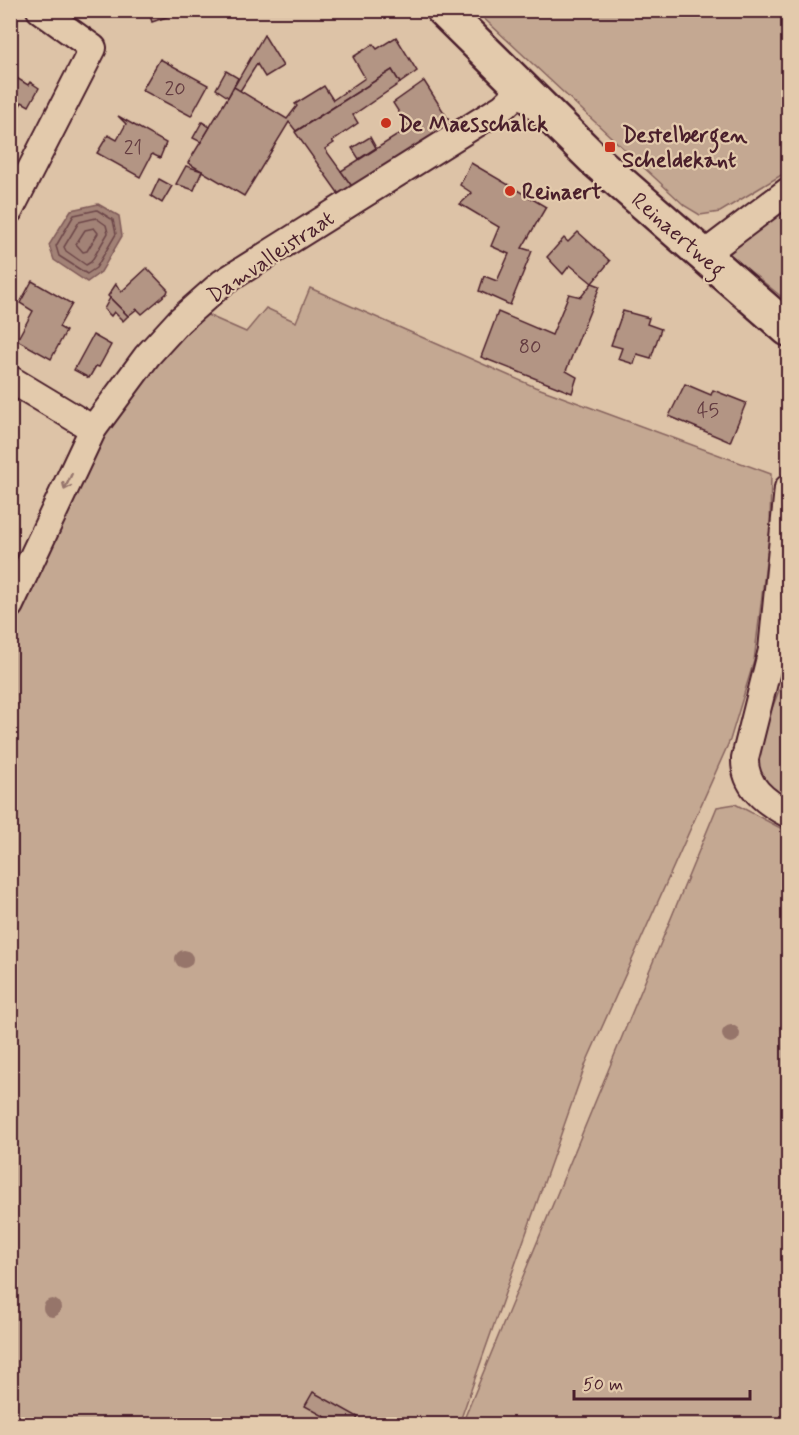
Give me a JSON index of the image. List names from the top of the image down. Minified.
{"streets":{"main road":["Reinaertweg"],"street":["Damvalleistraat"]},"crossings":[["Reinaertweg","Damvalleistraat"]],"places":{"other":["De Maesschalck","Reinaert"],"transit":["Destelbergen Scheldekant"]},"house_numbers":["20","21","80","45"],"scale_bar":"50 m"}
